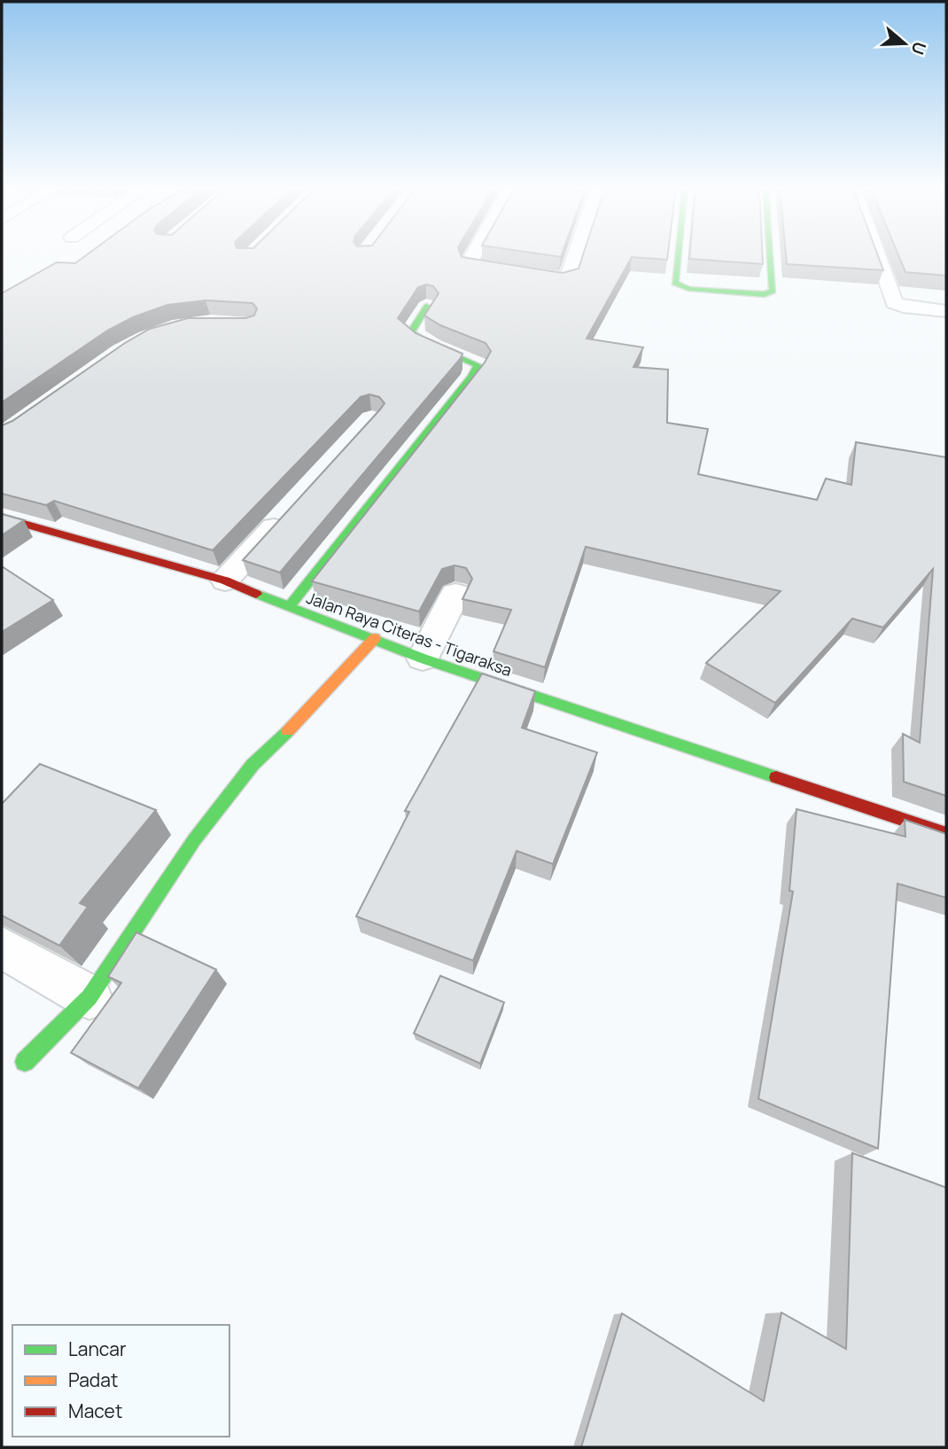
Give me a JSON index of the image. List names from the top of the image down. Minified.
{"streets":{"street":["Jalan Raya Citeras - Tigaraksa"]},"legend":["Lancar","Padat","Macet"],"north":"right"}
